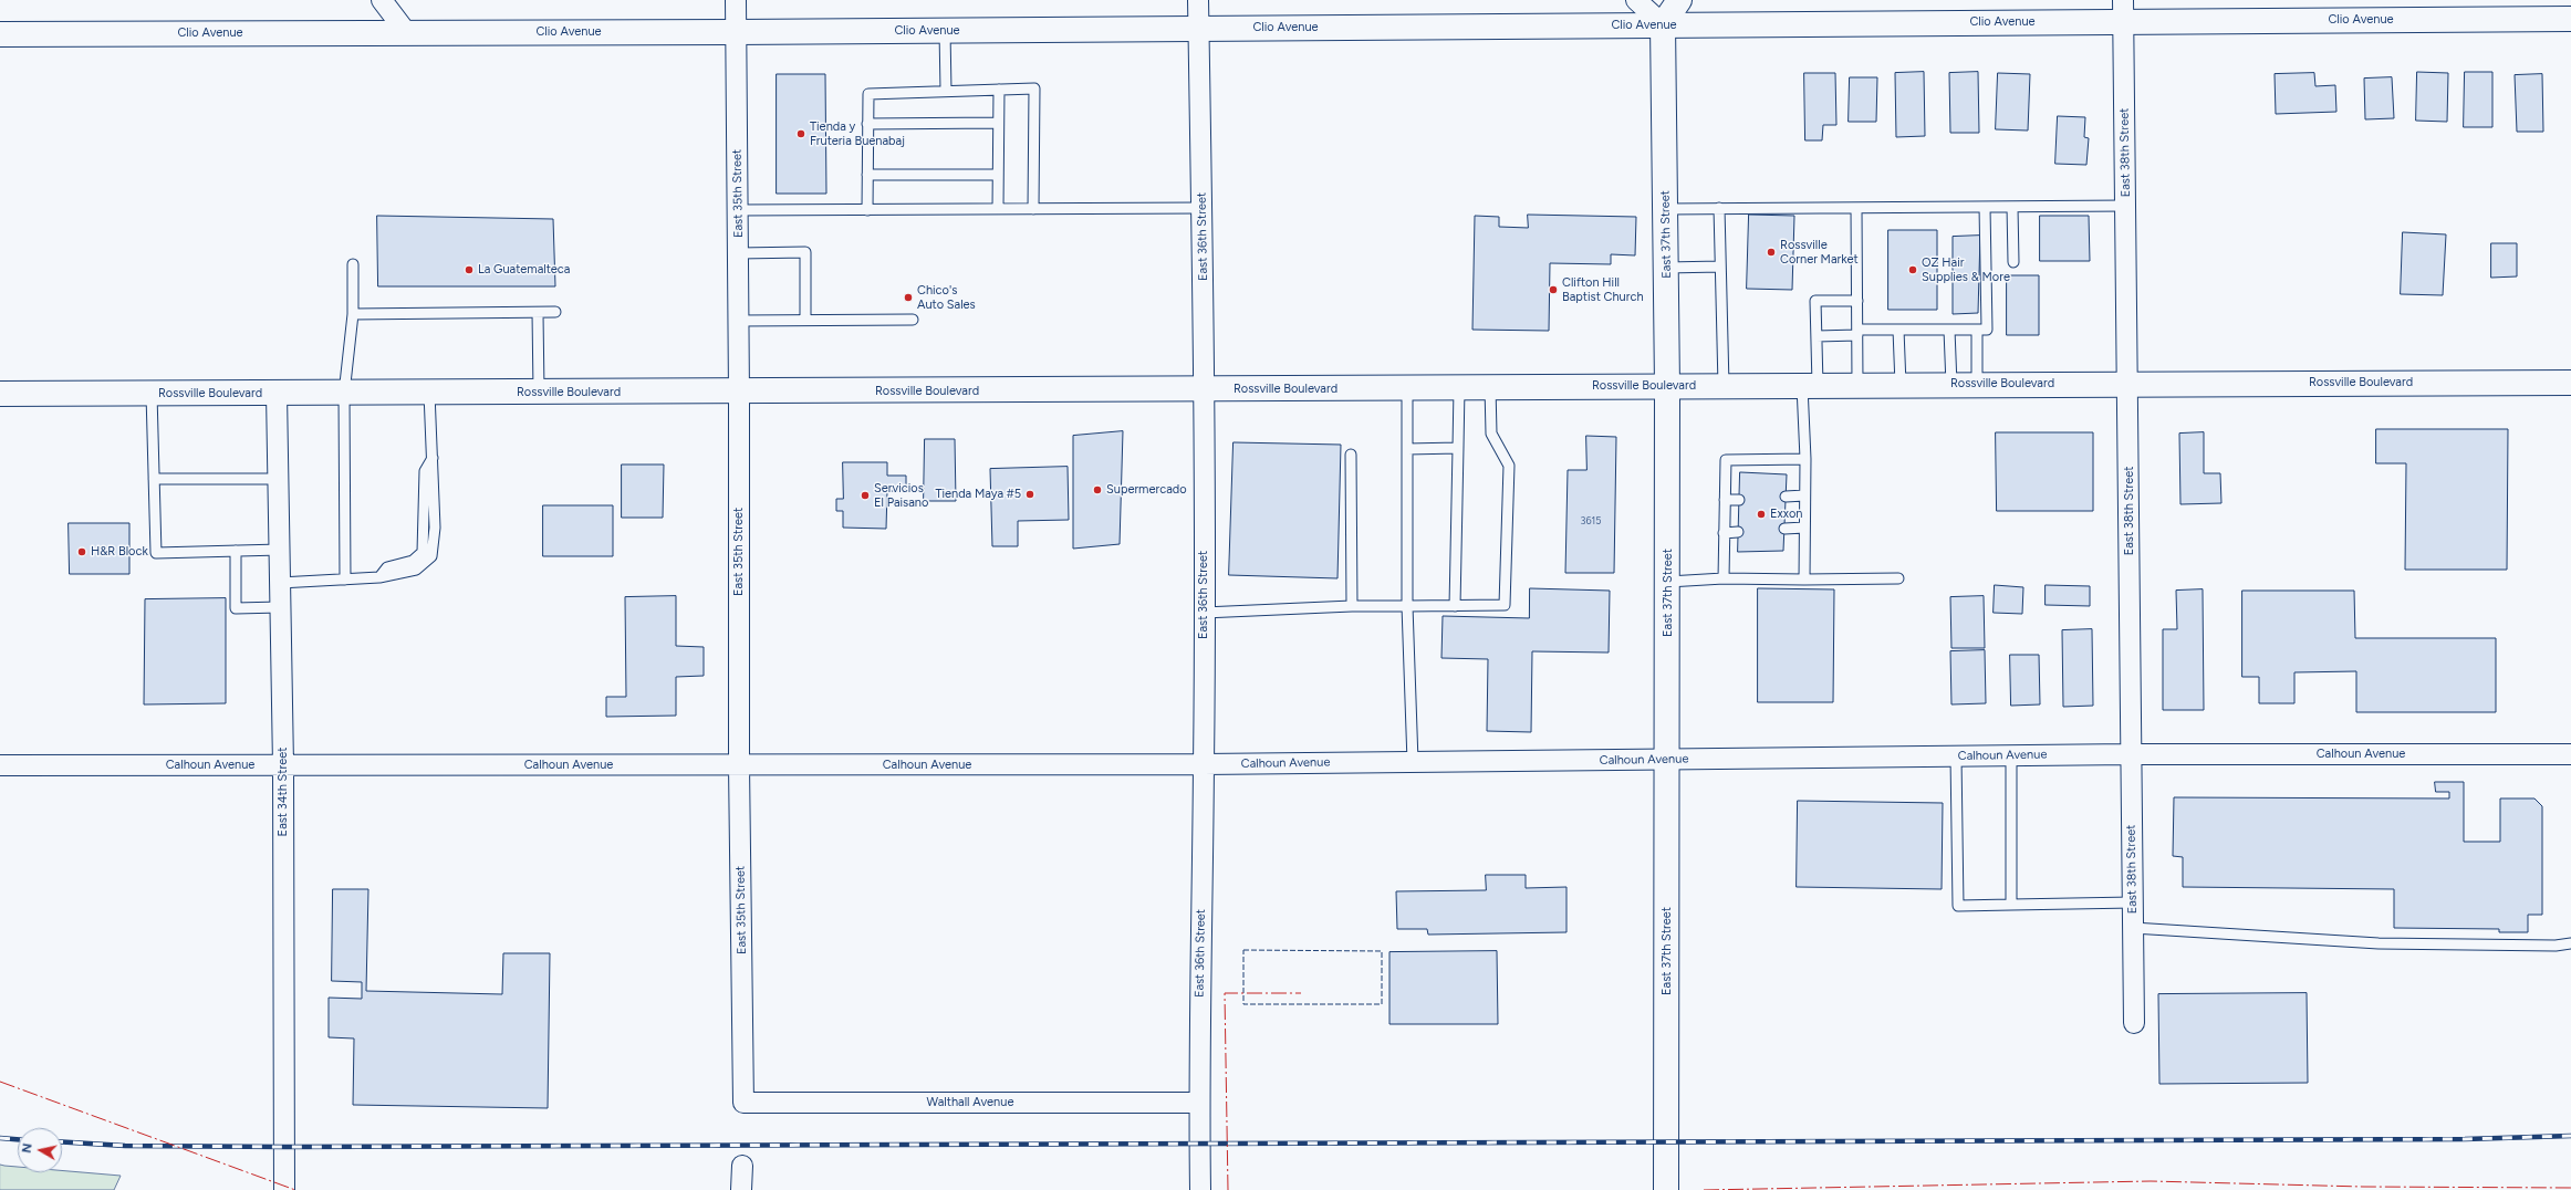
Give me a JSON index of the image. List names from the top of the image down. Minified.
{"streets":{"main road":["Clio Avenue","East 37th Street","Rossville Boulevard"],"street":["East 38th Street","East 35th Street","East 36th Street","Calhoun Avenue","East 34th Street","Walthall Avenue"]},"crossings":[["Clio Avenue","East 38th Street"],["Clio Avenue","East 35th Street"],["Clio Avenue","East 37th Street"],["Clio Avenue","East 36th Street"],["East 38th Street","Rossville Boulevard"],["East 38th Street","Calhoun Avenue"],["East 35th Street","Rossville Boulevard"],["East 35th Street","Calhoun Avenue"],["East 35th Street","Walthall Avenue"],["East 37th Street","Rossville Boulevard"],["East 37th Street","Calhoun Avenue"],["East 36th Street","Rossville Boulevard"],["East 36th Street","Calhoun Avenue"],["East 36th Street","Walthall Avenue"],["Rossville Boulevard","East 34th Street"],["Calhoun Avenue","East 34th Street"]],"places":["Tienda y Fruteria Buenabaj","Rossville Corner Market","La Guatemalteca","OZ Hair Supplies & More","Clifton Hill Baptist Church","Chico's Auto Sales","Supermercado","Tienda Maya #5","Servicios El Paisano","Exxon","H&R Block"],"house_numbers":["3615"],"north":"left"}
